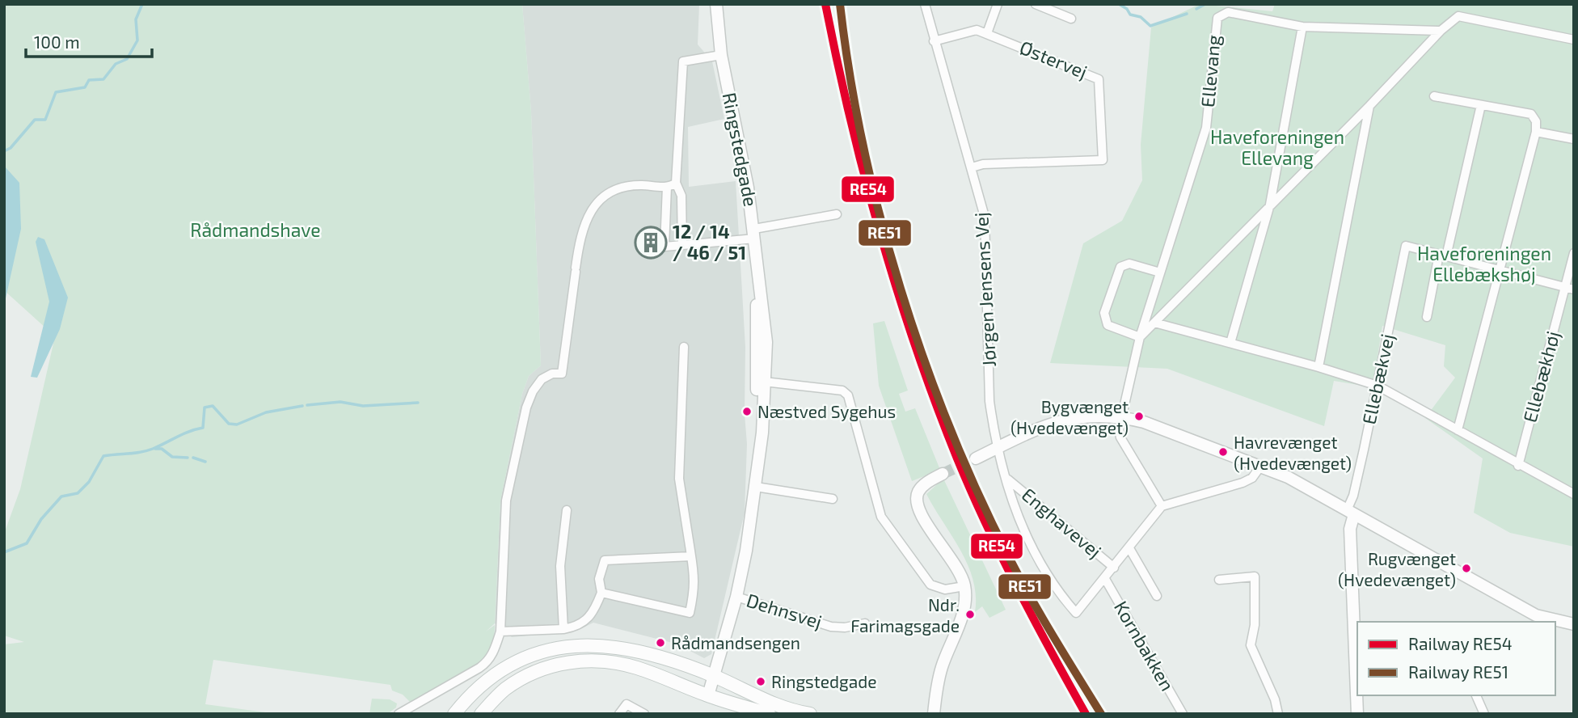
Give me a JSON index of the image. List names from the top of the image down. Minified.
{"streets":{"street":["Østervej","Ellevang","Ringstedgade","Jørgen Jensens Vej","Ellebækhøj","Ellebækvej","Enghavevej","Dehnsvej","Kornbakken"]},"crossings":[["Østervej","Jørgen Jensens Vej"],["Ringstedgade","Dehnsvej"],["Jørgen Jensens Vej","Enghavevej"],["Jørgen Jensens Vej","Kornbakken"]],"parks":["Haveforeningen Ellevang","Rådmandshave","Haveforeningen Ellebækshøj"],"places":{"building":["12 / 14 / 46 / 51"],"other":["Næstved Sygehus","Bygvænget (Hvedevænget)","Havrevænget (Hvedevænget)","Rugvænget (Hvedevænget)","Ndr. Farimagsgade","Rådmandsengen","Ringstedgade"]},"lines":["rail line RE54","rail line RE51"],"legend":["Railway RE54","Railway RE51"],"scale_bar":"100 m"}
